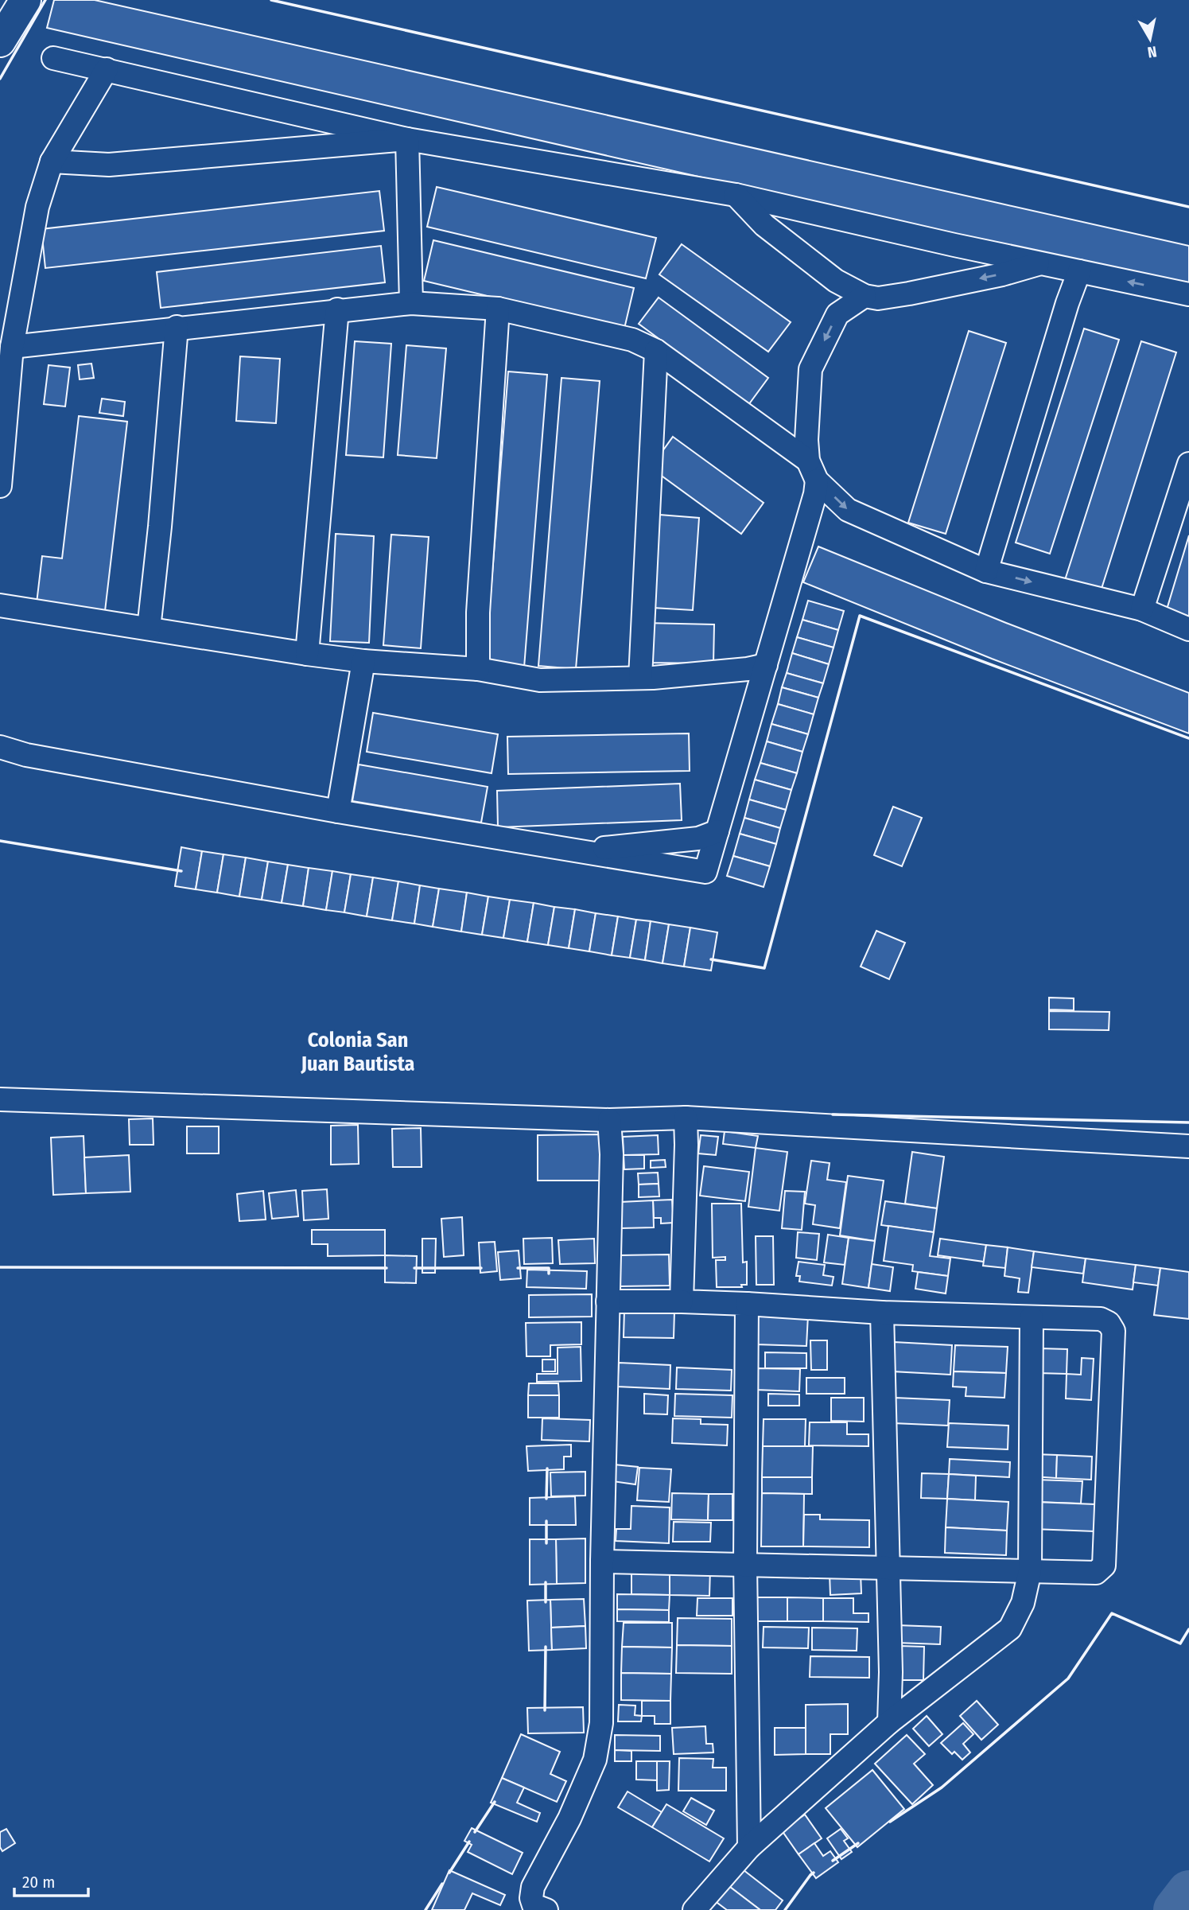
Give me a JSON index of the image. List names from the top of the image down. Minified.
{"districts":["Colonia San Juan Bautista"],"scale_bar":"20 m","north":"bottom"}
